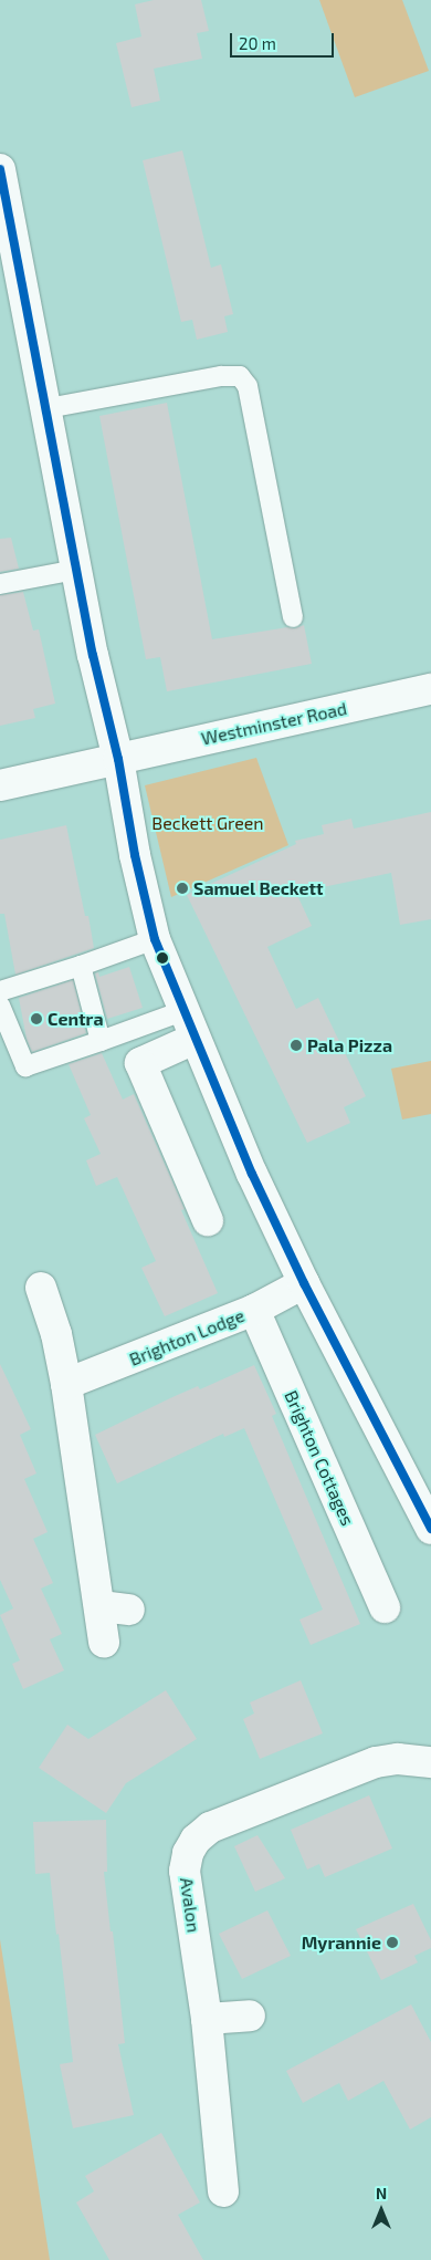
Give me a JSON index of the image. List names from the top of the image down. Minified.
{"streets":{"street":["Westminster Road","Brighton Lodge","Brighton Cottages","Avalon"]},"crossings":[["Brighton Lodge","Brighton Cottages"]],"parks":["Beckett Green"],"places":["Samuel Beckett","Centra","Pala Pizza","Myrannie"],"scale_bar":"20 m","north":"top"}
